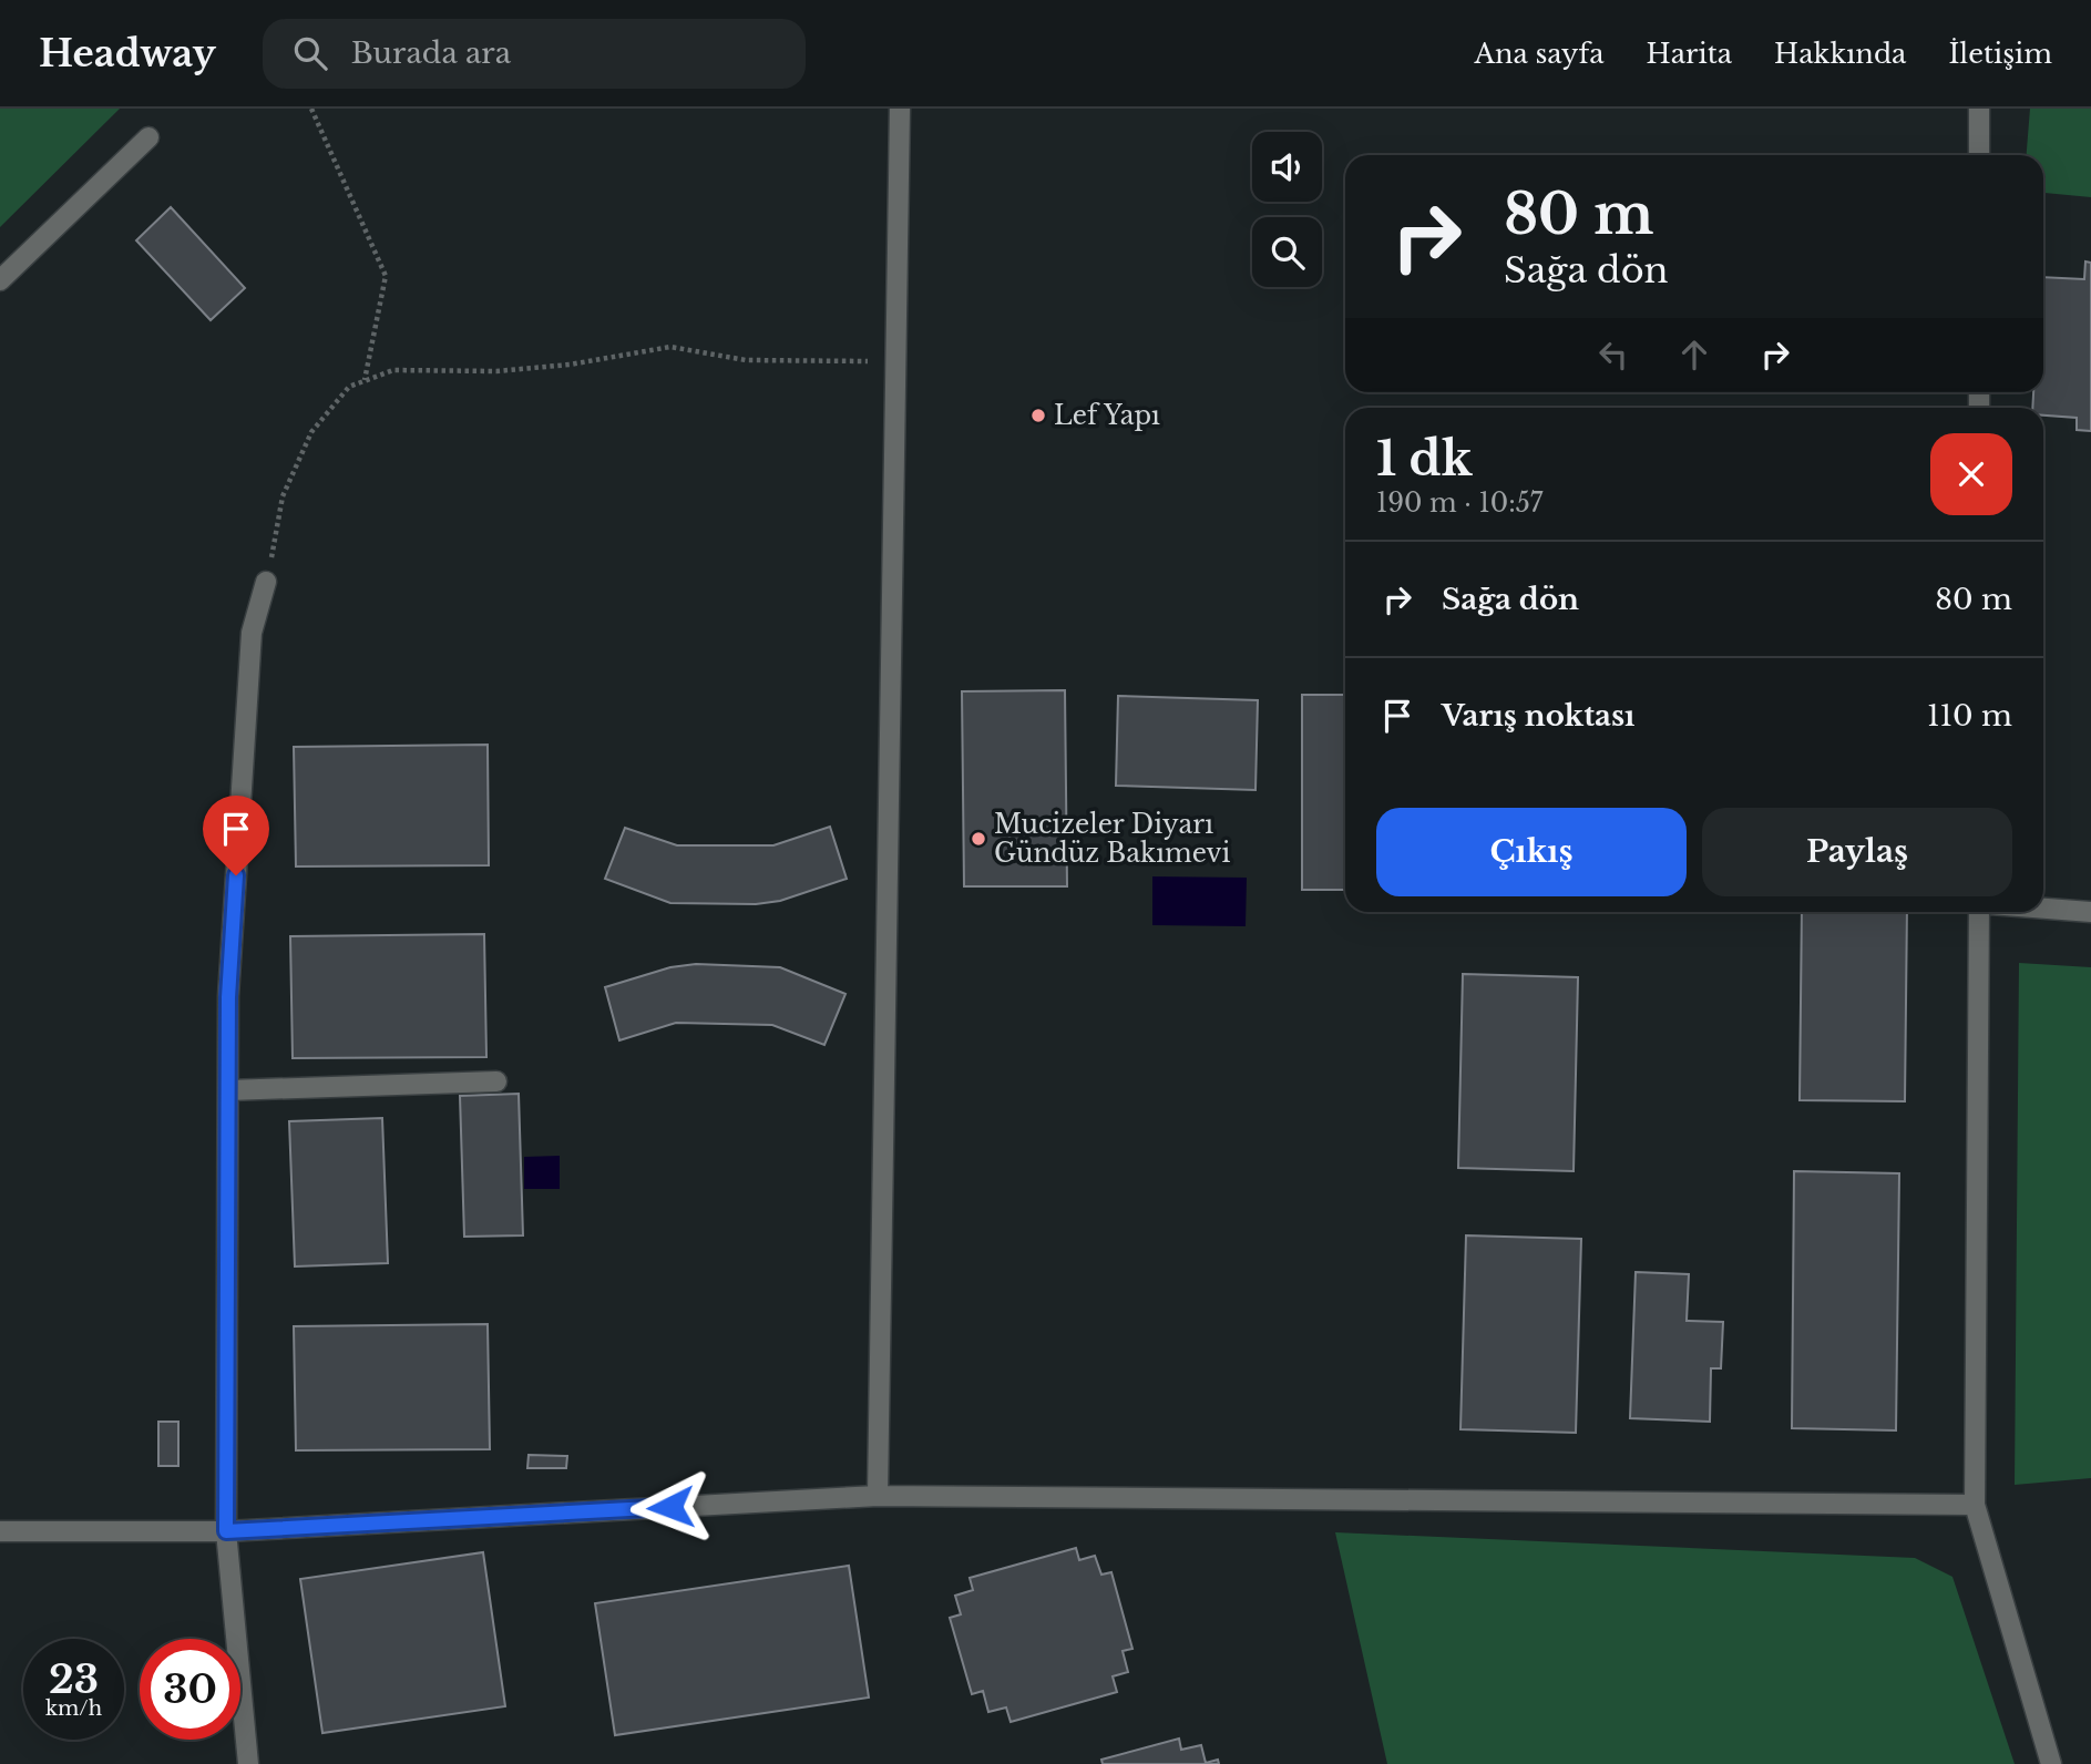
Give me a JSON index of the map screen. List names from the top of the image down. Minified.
{"places":["Lef Yapı","Mucizeler Diyarı Gündüz Bakımevi"],"page":{"header":"Headway","search":"Burada ara","nav":["Ana sayfa","Harita","Hakkında","İletişim"],"turn":["80 m","Sağa dön"],"heading":["1 dk","190 m · 10:57"],"list":[{"name":"Sağa dön","value":"80 m"},{"name":"Varış noktası","value":"110 m"}],"buttons":["Çıkış","Paylaş"],"speed":"23 km/h","limit":"30"}}
